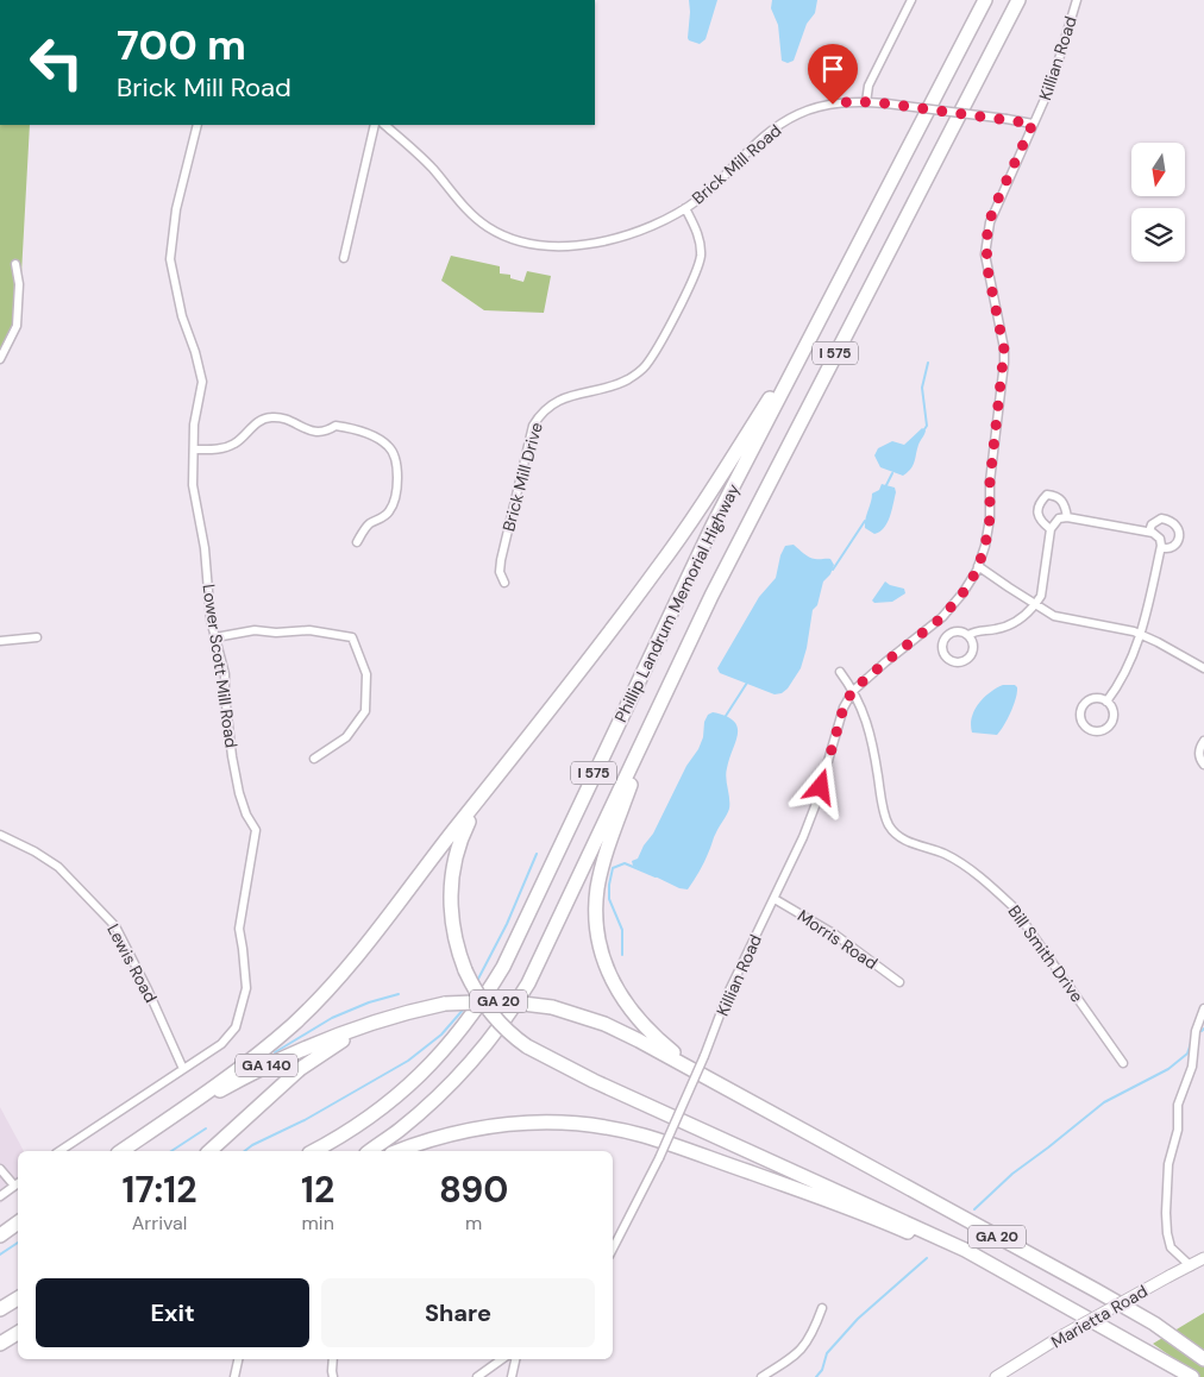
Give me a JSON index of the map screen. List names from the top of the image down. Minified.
{"streets":{"highway":["I 575","Phillip Landrum Memorial Highway","GA 20","GA 140"],"street":["Killian Road","Brick Mill Road","Brick Mill Drive","Lower Scott Mill Road","Morris Road","Bill Smith Drive","Lewis Road","Marietta Road"]},"crossings":[["Killian Road","Brick Mill Road"],["Killian Road","Morris Road"],["Killian Road","Bill Smith Drive"],["Brick Mill Road","Brick Mill Drive"],["Lower Scott Mill Road","Lewis Road"],["GA 20","GA 140"]],"north":"bottom","page":{"turn":["700 m","Brick Mill Road"],"eta":["17:12","Arrival","12","min","890","m"],"buttons":["Exit","Share"]}}
